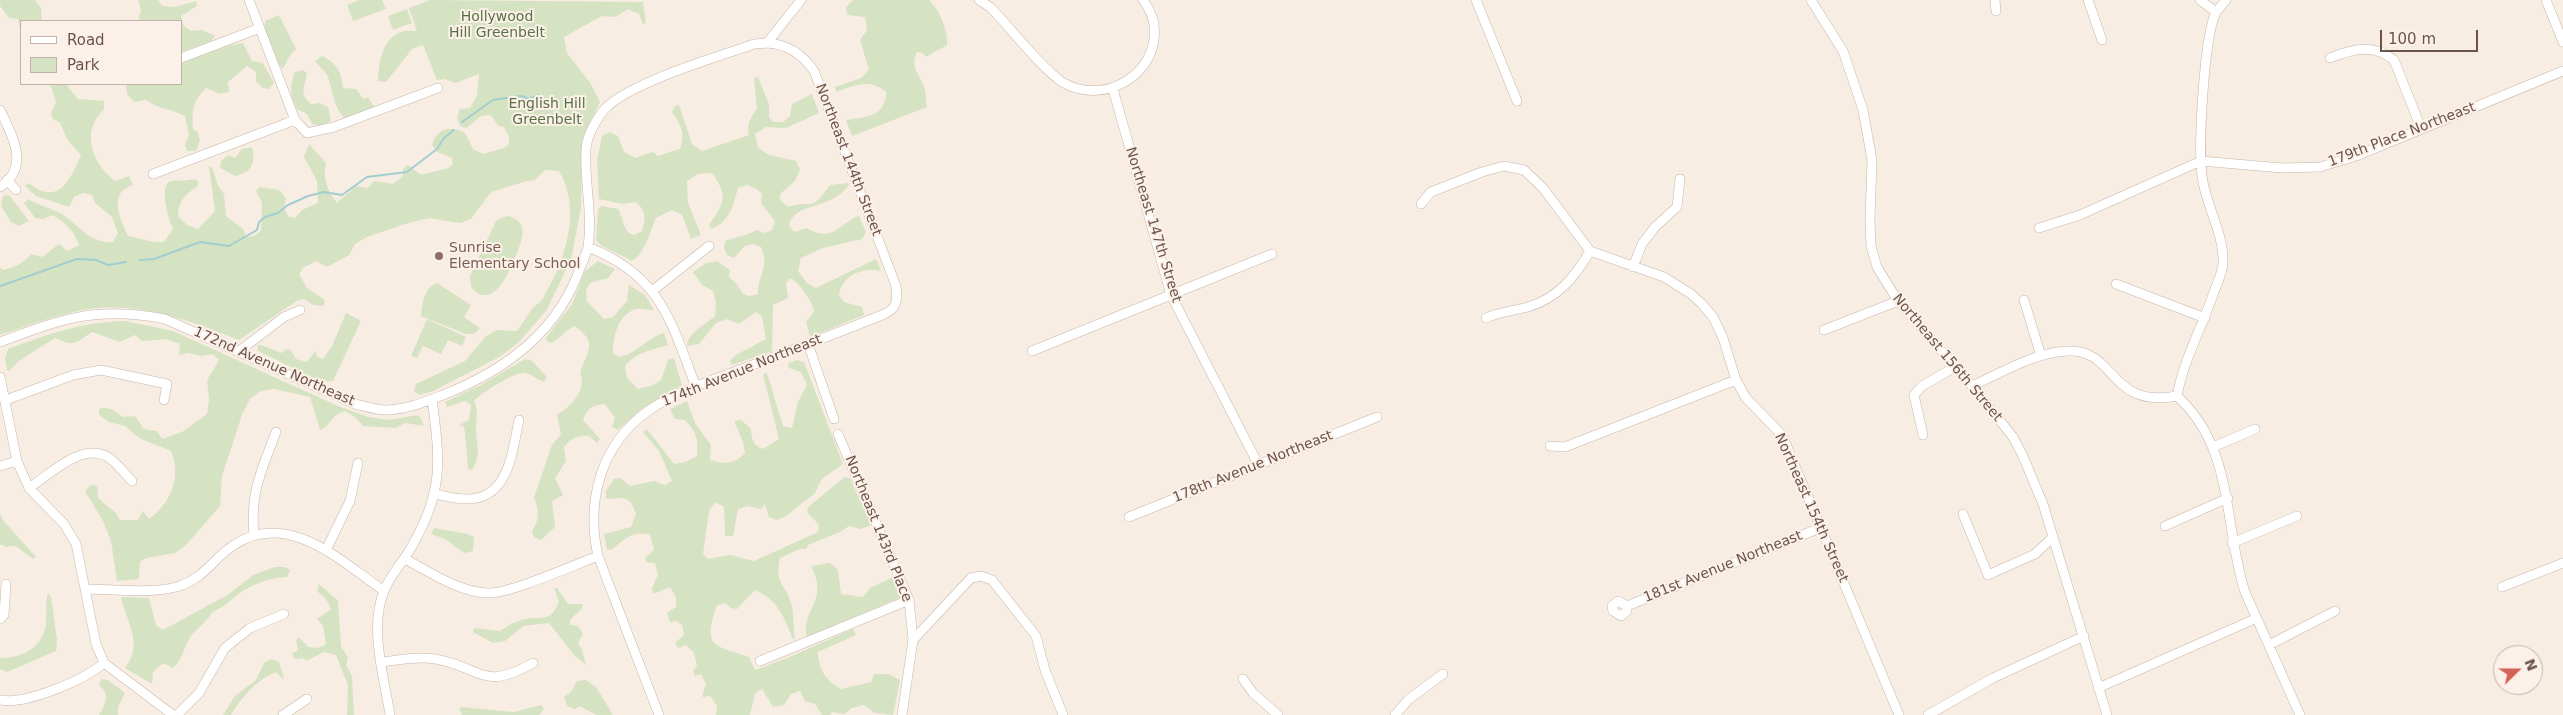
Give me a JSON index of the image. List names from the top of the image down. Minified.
{"streets":{"street":["179th Place Northeast","Northeast 144th Street","Northeast 147th Street","Northeast 156th Street","172nd Avenue Northeast","174th Avenue Northeast","178th Avenue Northeast","Northeast 154th Street","Northeast 143rd Place","181st Avenue Northeast"]},"crossings":[["Northeast 144th Street","172nd Avenue Northeast"],["Northeast 144th Street","174th Avenue Northeast"],["Northeast 147th Street","178th Avenue Northeast"],["Northeast 154th Street","181st Avenue Northeast"]],"parks":["Hollywood Hill Greenbelt","English Hill Greenbelt"],"places":["Sunrise Elementary School"],"legend":["Road","Park"],"scale_bar":"100 m","north":"right"}
